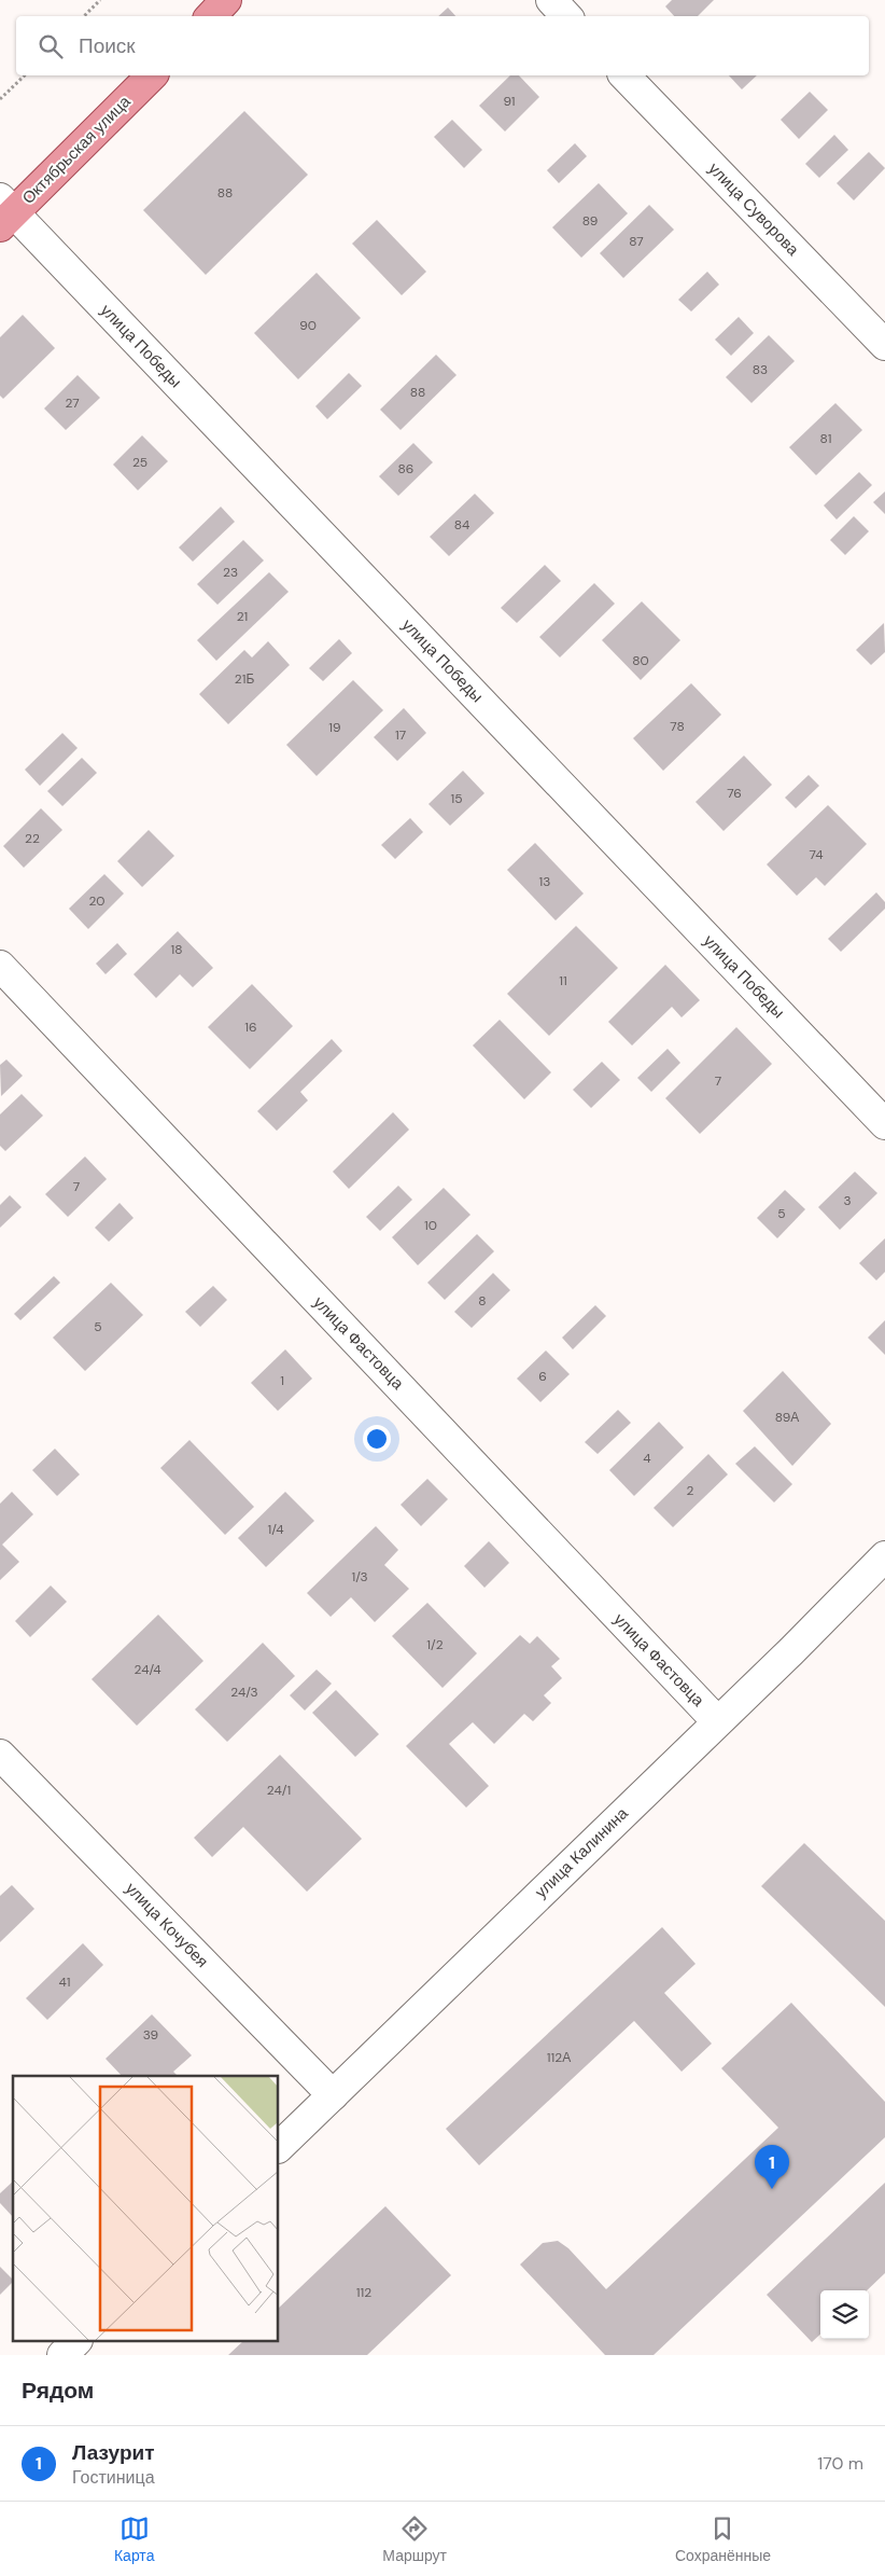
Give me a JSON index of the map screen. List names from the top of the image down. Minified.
{"streets":{"main road":["Октябрьская улица"],"street":["улица Суворова","улица Победы","улица Фастовца","улица Калинина","улица Кочубея"]},"crossings":[["Октябрьская улица","улица Победы"],["улица Фастовца","улица Калинина"],["улица Калинина","улица Кочубея"]],"house_numbers":["91","88","89","87","90","83","88","27","81","25","86","84","23","21","80","21Б","78","19","17","76","15","22","74","13","20","18","11","16","7","7","3","5","10","8","5","6","1","89А","4","2","1/4","1/3","1/2","24/4","24/3","24/1","41","39","112А","112"],"page":{"search":"Поиск","pins":"1","heading":"Рядом","list":[{"mark":"1","name":"Лазурит","note":"Гостиница","value":"170 m"}],"nav":["Карта","Маршрут","Сохранённые"]}}
